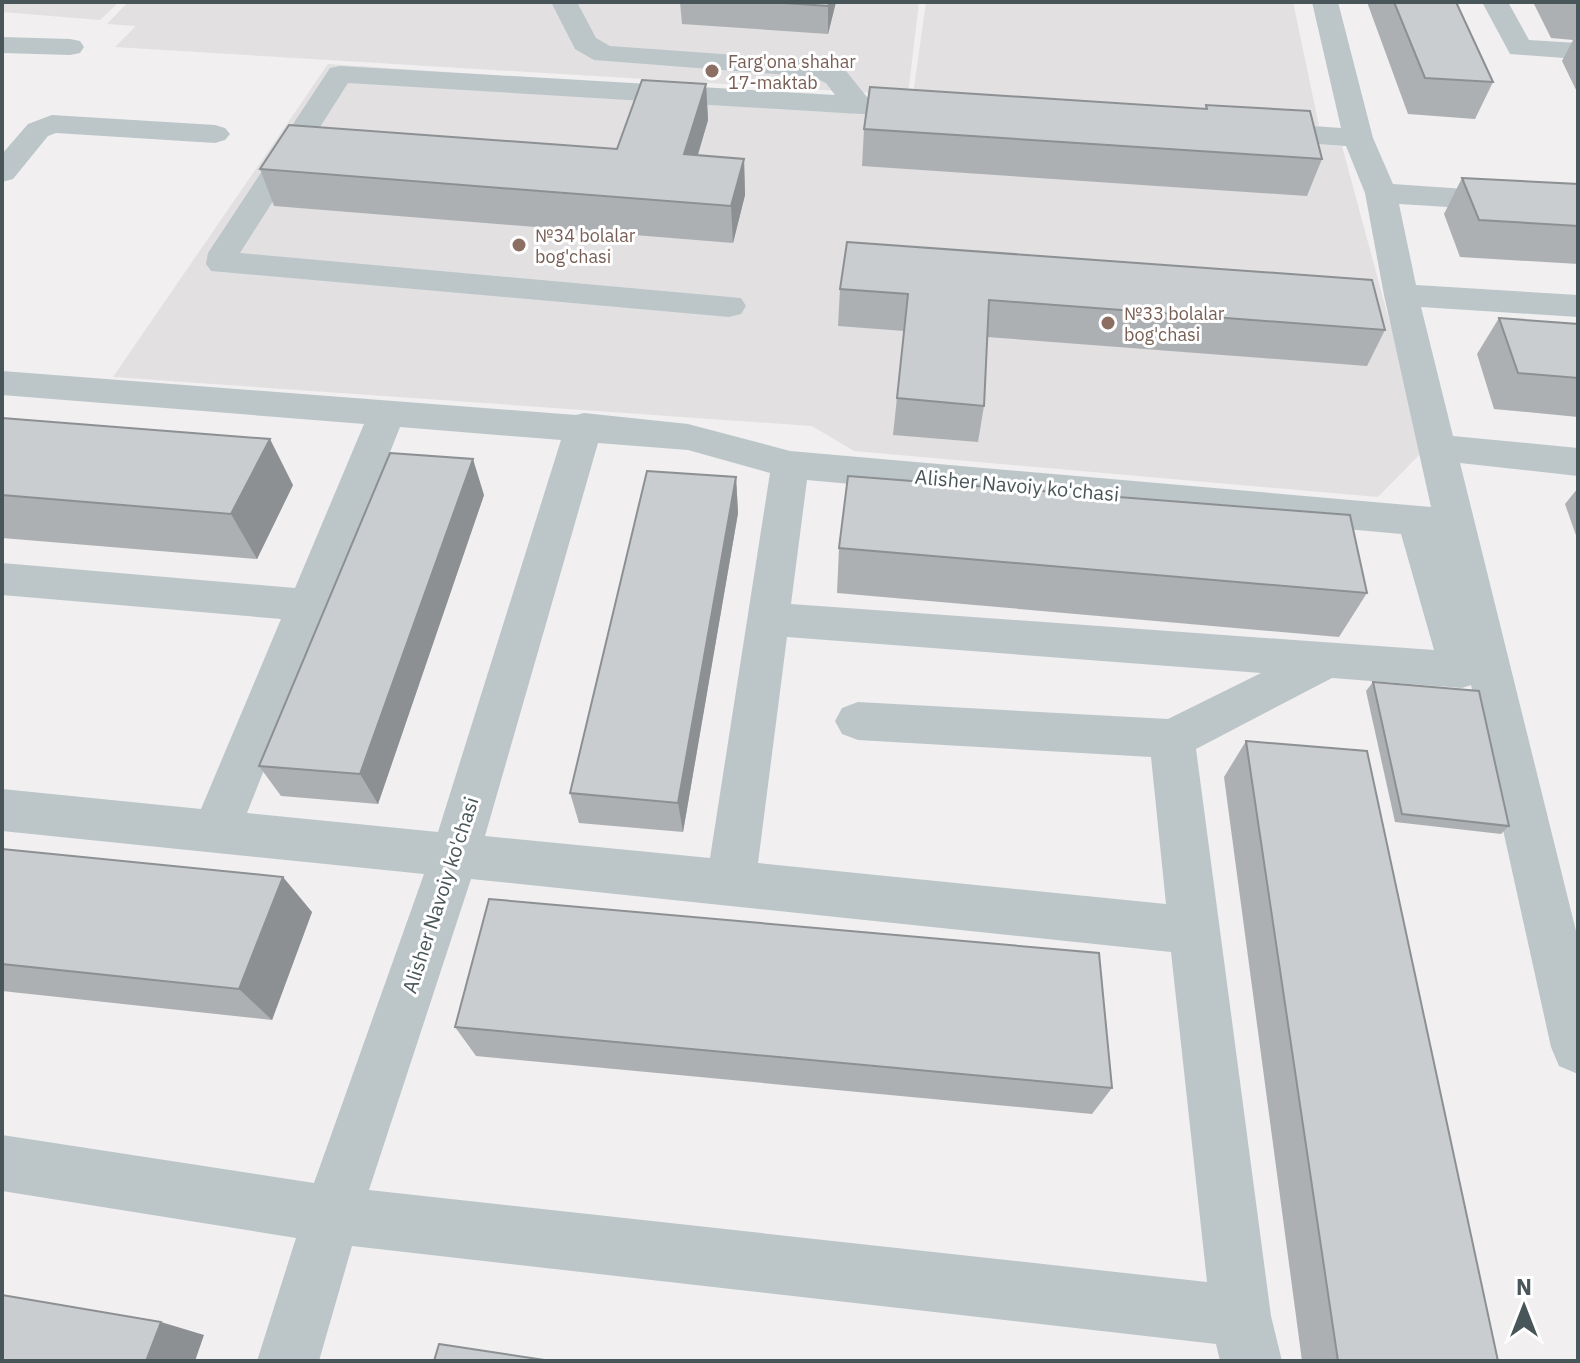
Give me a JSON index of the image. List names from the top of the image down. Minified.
{"streets":{"street":["Alisher Navoiy ko'chasi"]},"places":["Farg'ona shahar 17-maktab","№34 bolalar bog'chasi","№33 bolalar bog'chasi"],"north":"top"}
